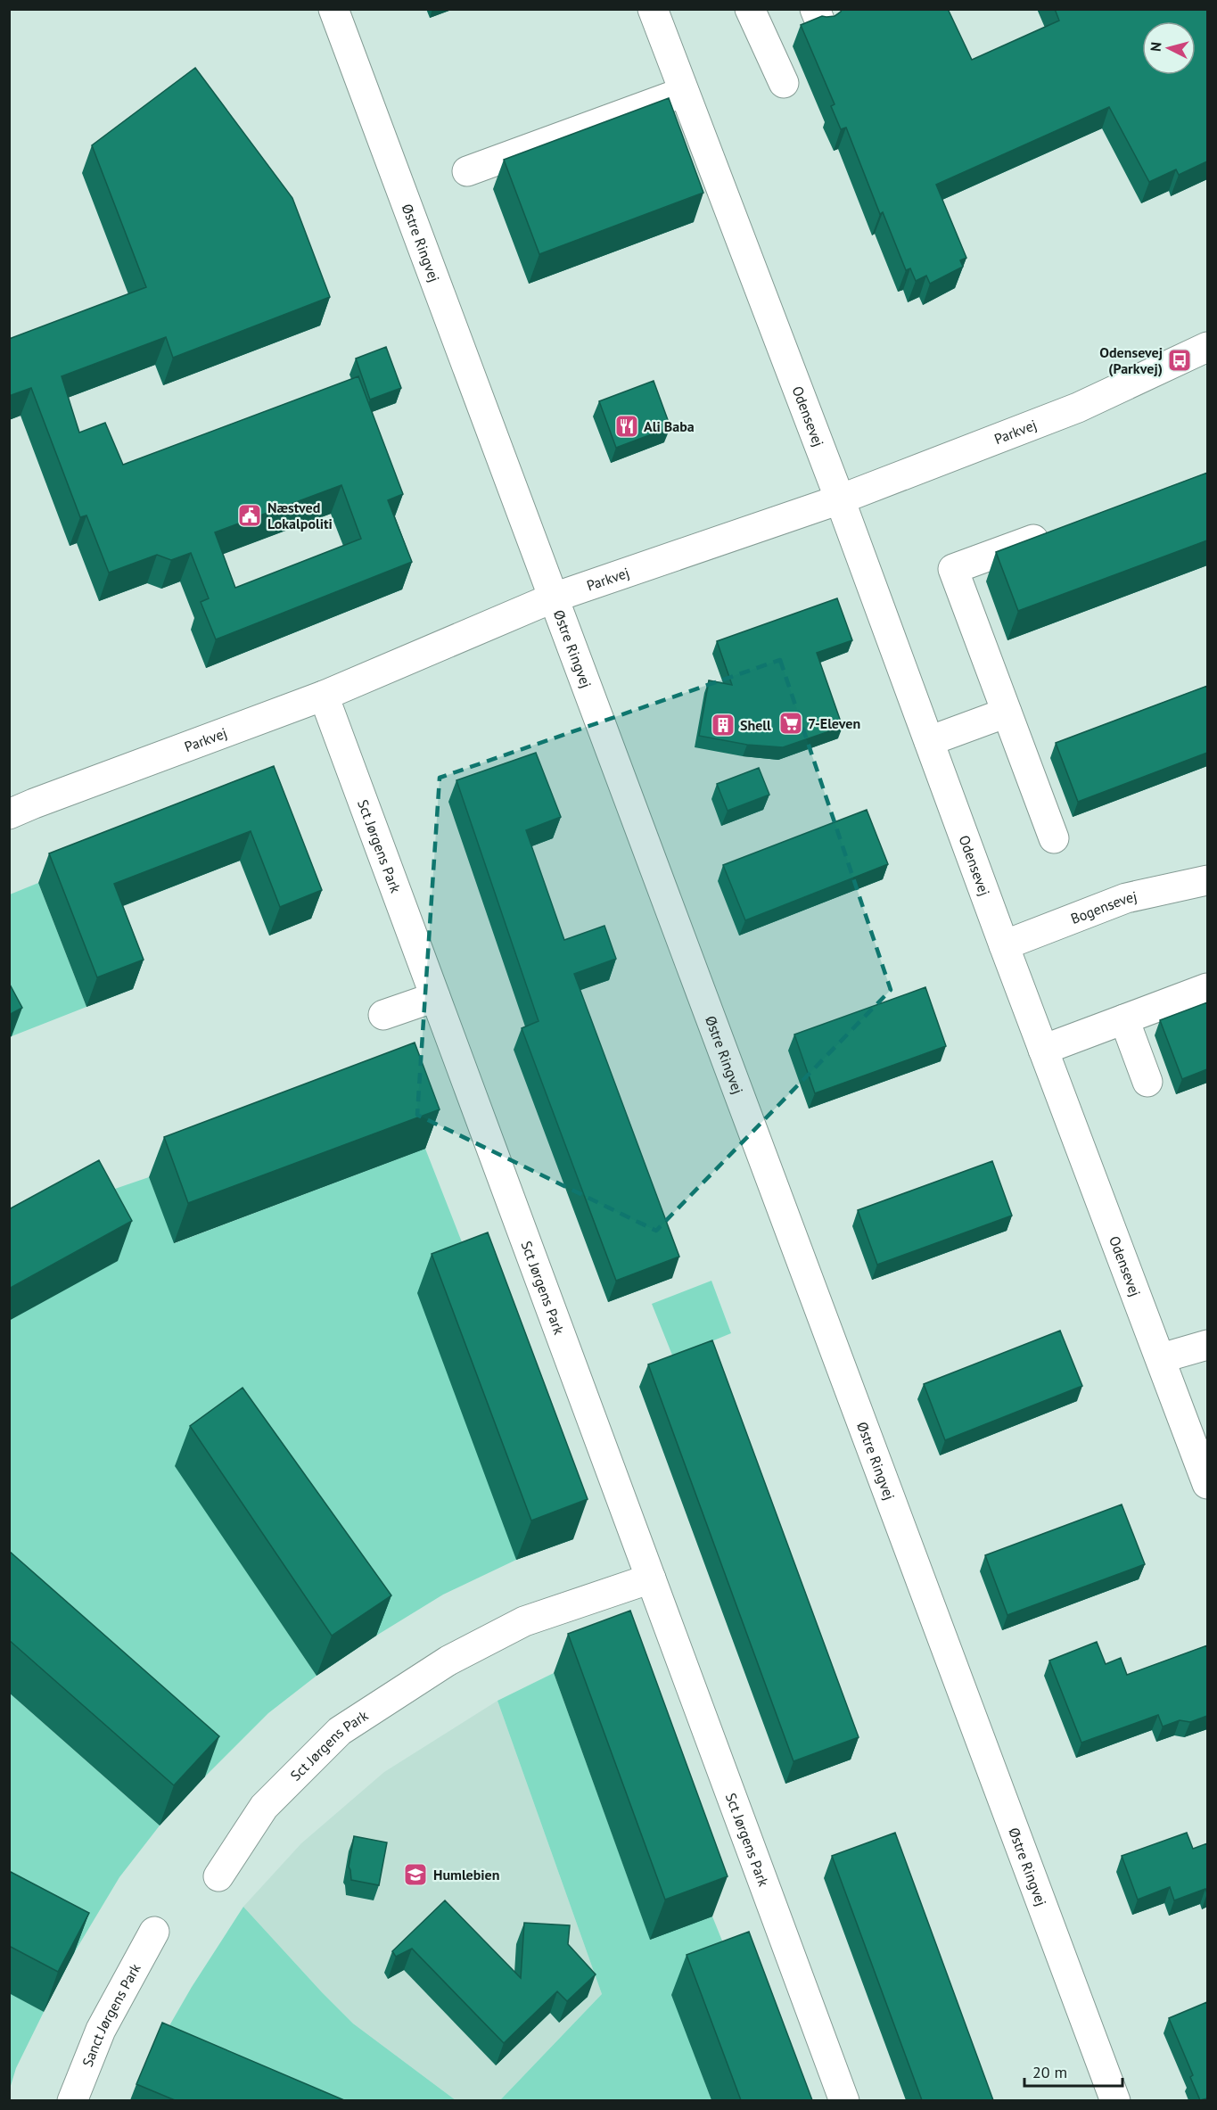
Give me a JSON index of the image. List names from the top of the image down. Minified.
{"streets":{"street":["Østre Ringvej","Odensevej","Parkvej","Sct Jørgens Park","Bogensevej","Sanct Jørgens Park"]},"crossings":[["Østre Ringvej","Parkvej"],["Odensevej","Parkvej"],["Odensevej","Bogensevej"],["Parkvej","Sct Jørgens Park"]],"places":{"bus stop":["Odensevej (Parkvej)"],"restaurant":["Ali Baba"],"public building":["Næstved Lokalpoliti"],"supermarket":["7-Eleven"],"building":["Shell"],"school or university":["Humlebien"]},"scale_bar":"20 m","north":"left"}
